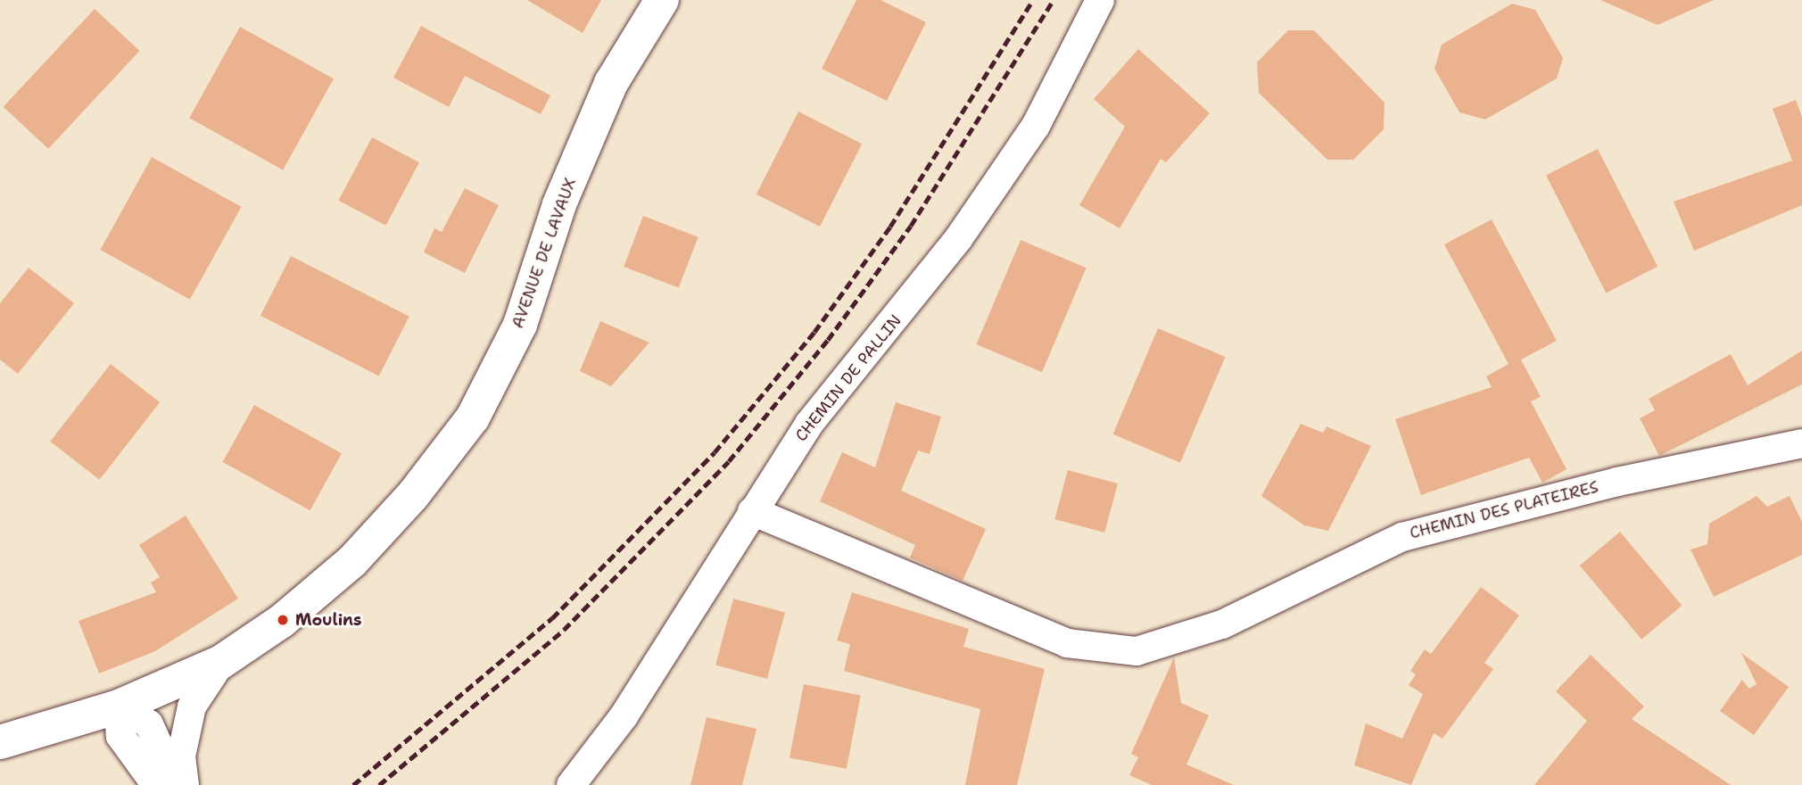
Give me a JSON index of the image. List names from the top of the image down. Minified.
{"streets":{"main road":["AVENUE DE LAVAUX"],"street":["CHEMIN DE PALLIN","CHEMIN DES PLATEIRES"]},"crossings":[["CHEMIN DE PALLIN","CHEMIN DES PLATEIRES"]],"places":["Moulins"]}
